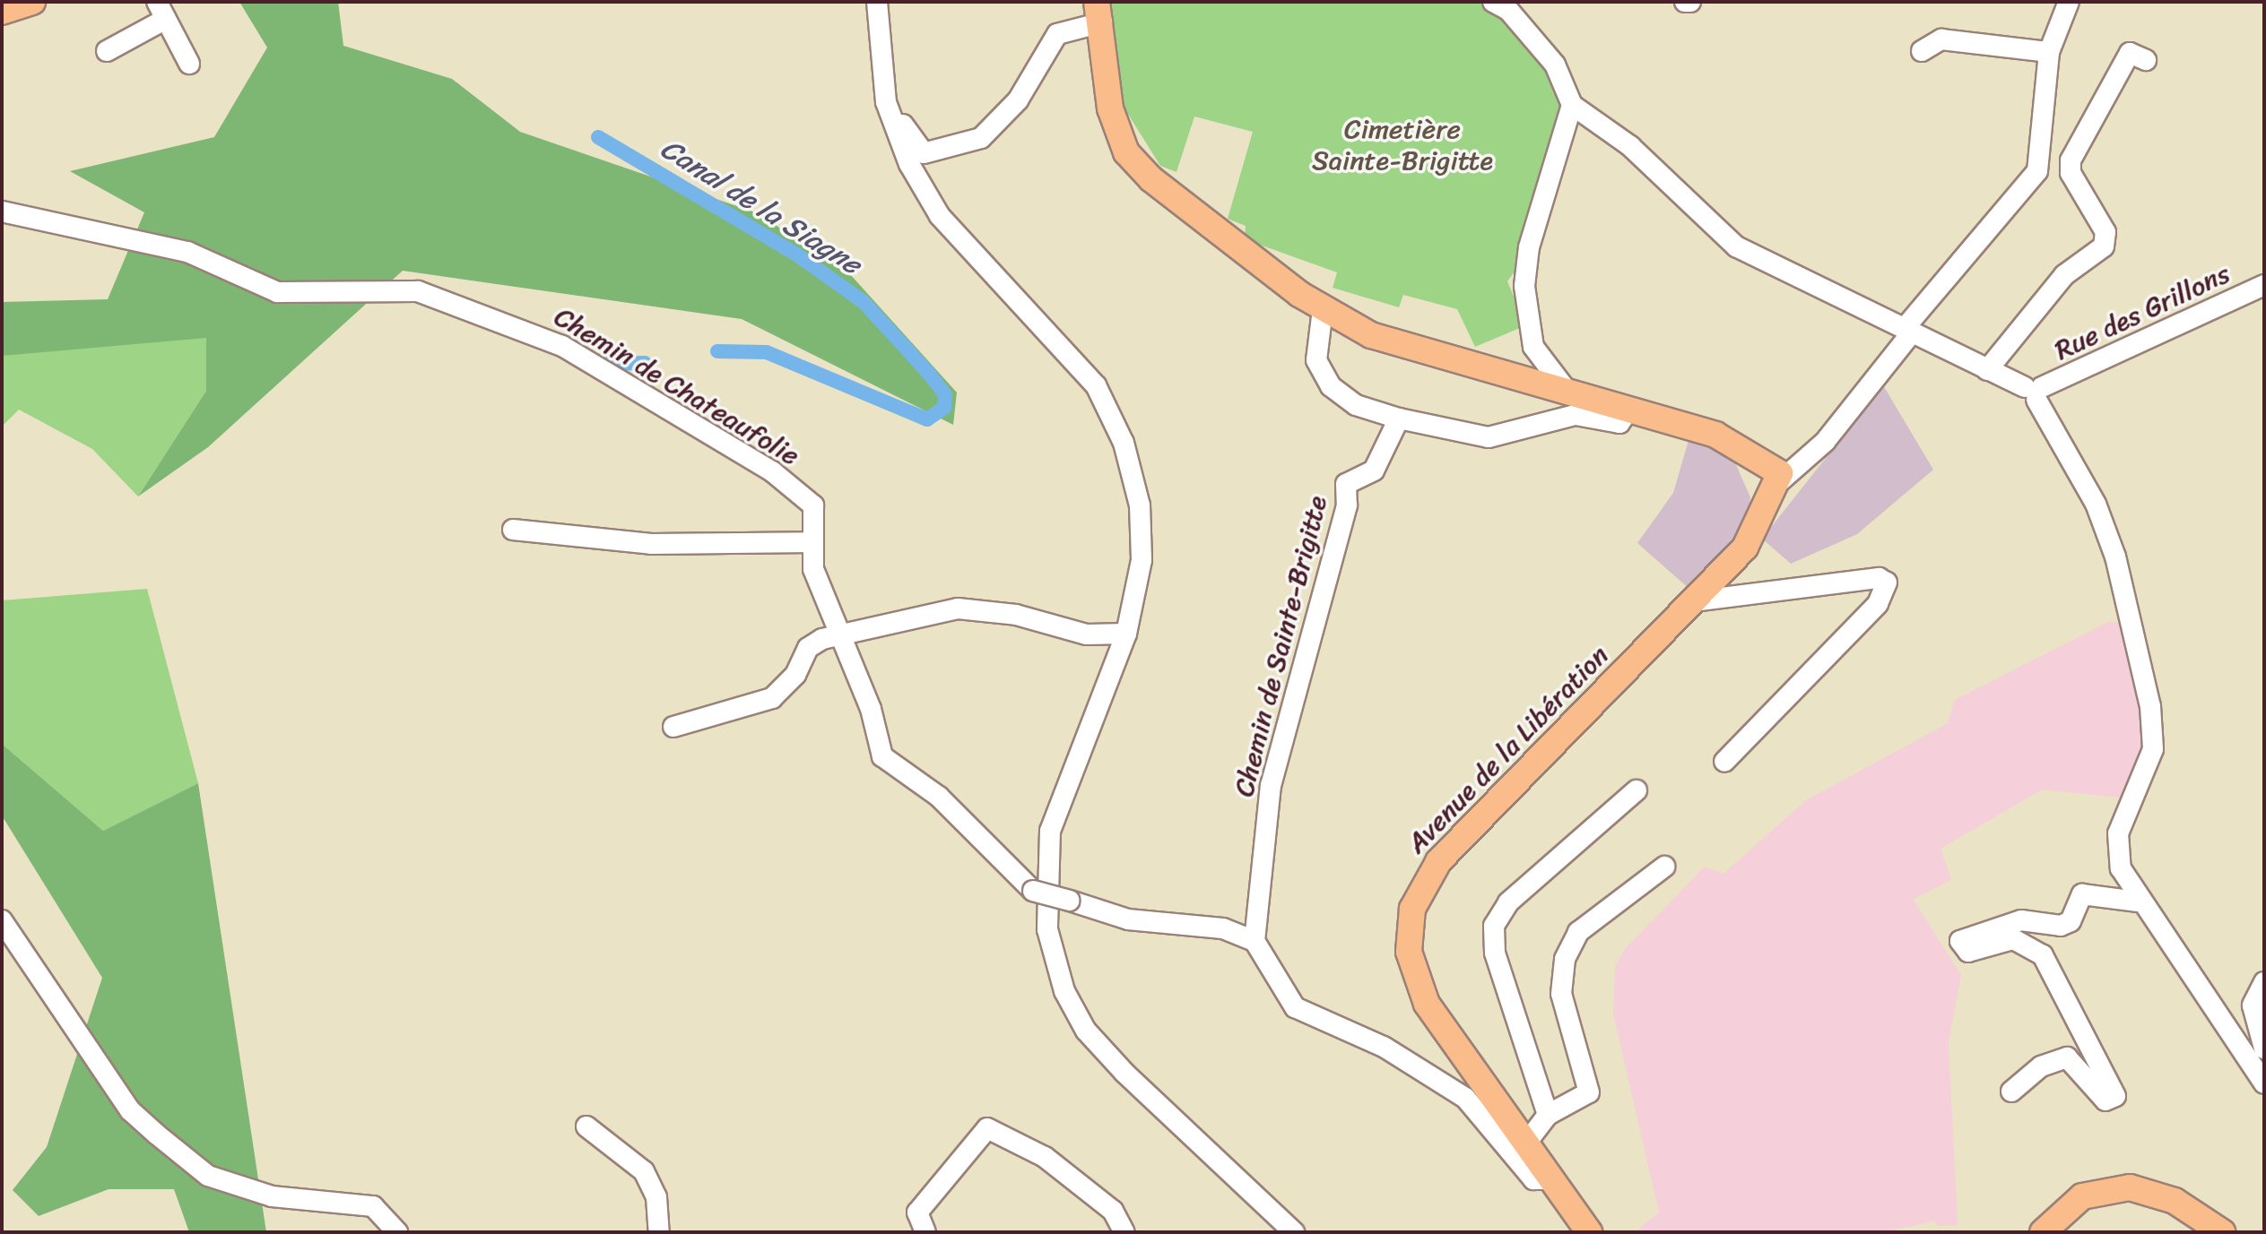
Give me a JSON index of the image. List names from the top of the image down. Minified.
{"streets":{"main road":["Avenue de la Libération"],"street":["Rue des Grillons","Chemin de Chateaufolie","Chemin de Sainte-Brigitte"]},"crossings":[["Chemin de Chateaufolie","Chemin de Sainte-Brigitte"]],"water":["Canal de la Siagne"],"parks":["Cimetière Sainte-Brigitte"]}
